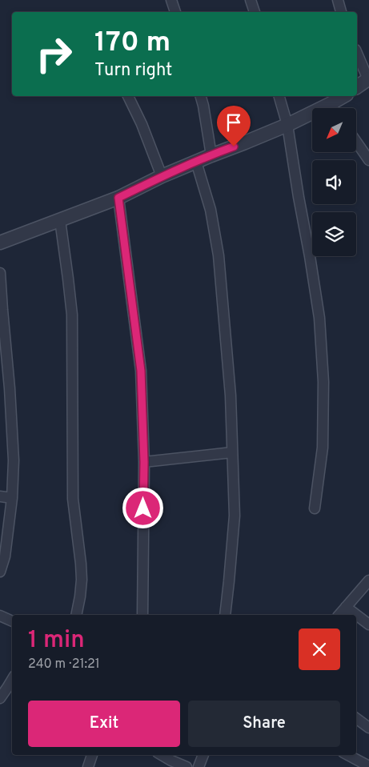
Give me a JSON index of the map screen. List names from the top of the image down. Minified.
{"north":"bottom left","page":{"turn":["170 m","Turn right"],"heading":["1 min","240 m · 21:21"],"buttons":["Exit","Share"]}}
